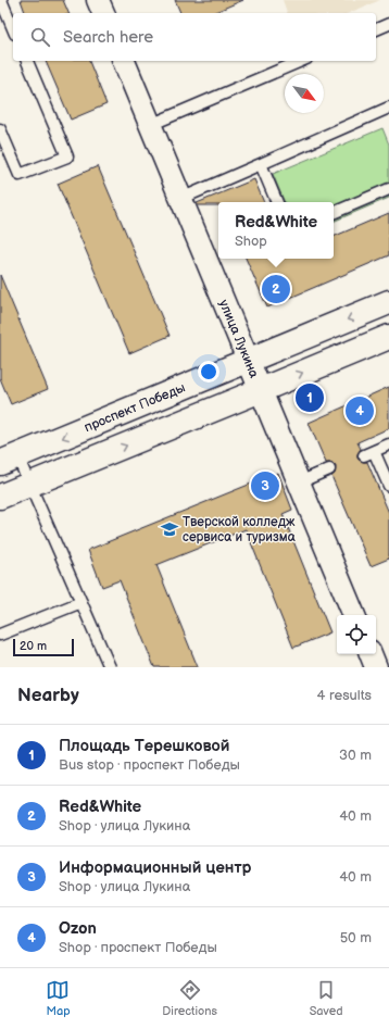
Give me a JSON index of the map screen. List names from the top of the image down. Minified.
{"streets":{"main road":["проспект Победы"],"street":["улица Лукина"]},"crossings":[["улица Лукина","проспект Победы"]],"places":{"school or university":["Тверской колледж сервиса и туризма"]},"scale_bar":"20 m","north":"bottom right","page":{"search":"Search here","popup":["Red&White","Shop"],"pins":["2","1","4","3"],"scale":"20 m","heading":["Nearby","4 results"],"list":[{"mark":"1","name":"Площадь Терешковой","note":"Bus stop · проспект Победы","value":"30 m"},{"mark":"2","name":"Red&White","note":"Shop · улица Лукина","value":"40 m"},{"mark":"3","name":"Информационный центр","note":"Shop · улица Лукина","value":"40 m"},{"mark":"4","name":"Ozon","note":"Shop · проспект Победы","value":"50 m"}],"nav":["Map","Directions","Saved"]}}
